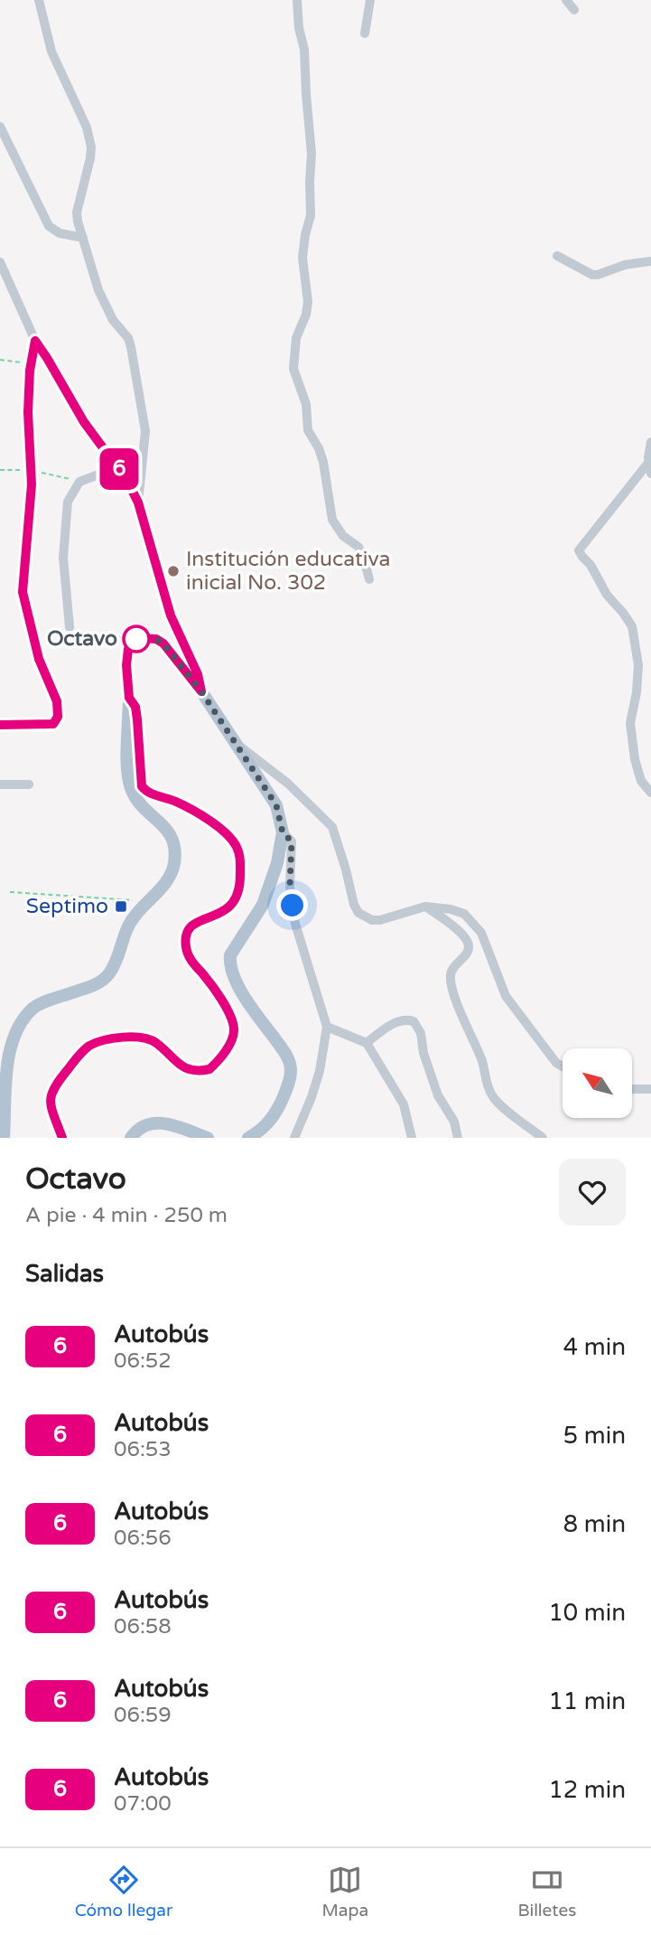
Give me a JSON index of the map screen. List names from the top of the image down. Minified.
{"places":{"other":["Institución educativa inicial No. 302","Octavo"],"transit":["Septimo"]},"lines":["bus line 6"],"north":"top left","page":{"on_map":"6","heading":[["Octavo","A pie · 4 min · 250 m"],"Salidas"],"list":[{"mark":"6","name":"Autobús","note":"06:52","value":"4 min"},{"mark":"6","name":"Autobús","note":"06:53","value":"5 min"},{"mark":"6","name":"Autobús","note":"06:56","value":"8 min"},{"mark":"6","name":"Autobús","note":"06:58","value":"10 min"},{"mark":"6","name":"Autobús","note":"06:59","value":"11 min"},{"mark":"6","name":"Autobús","note":"07:00","value":"12 min"}],"tabs":["Cómo llegar","Mapa","Billetes"]}}
